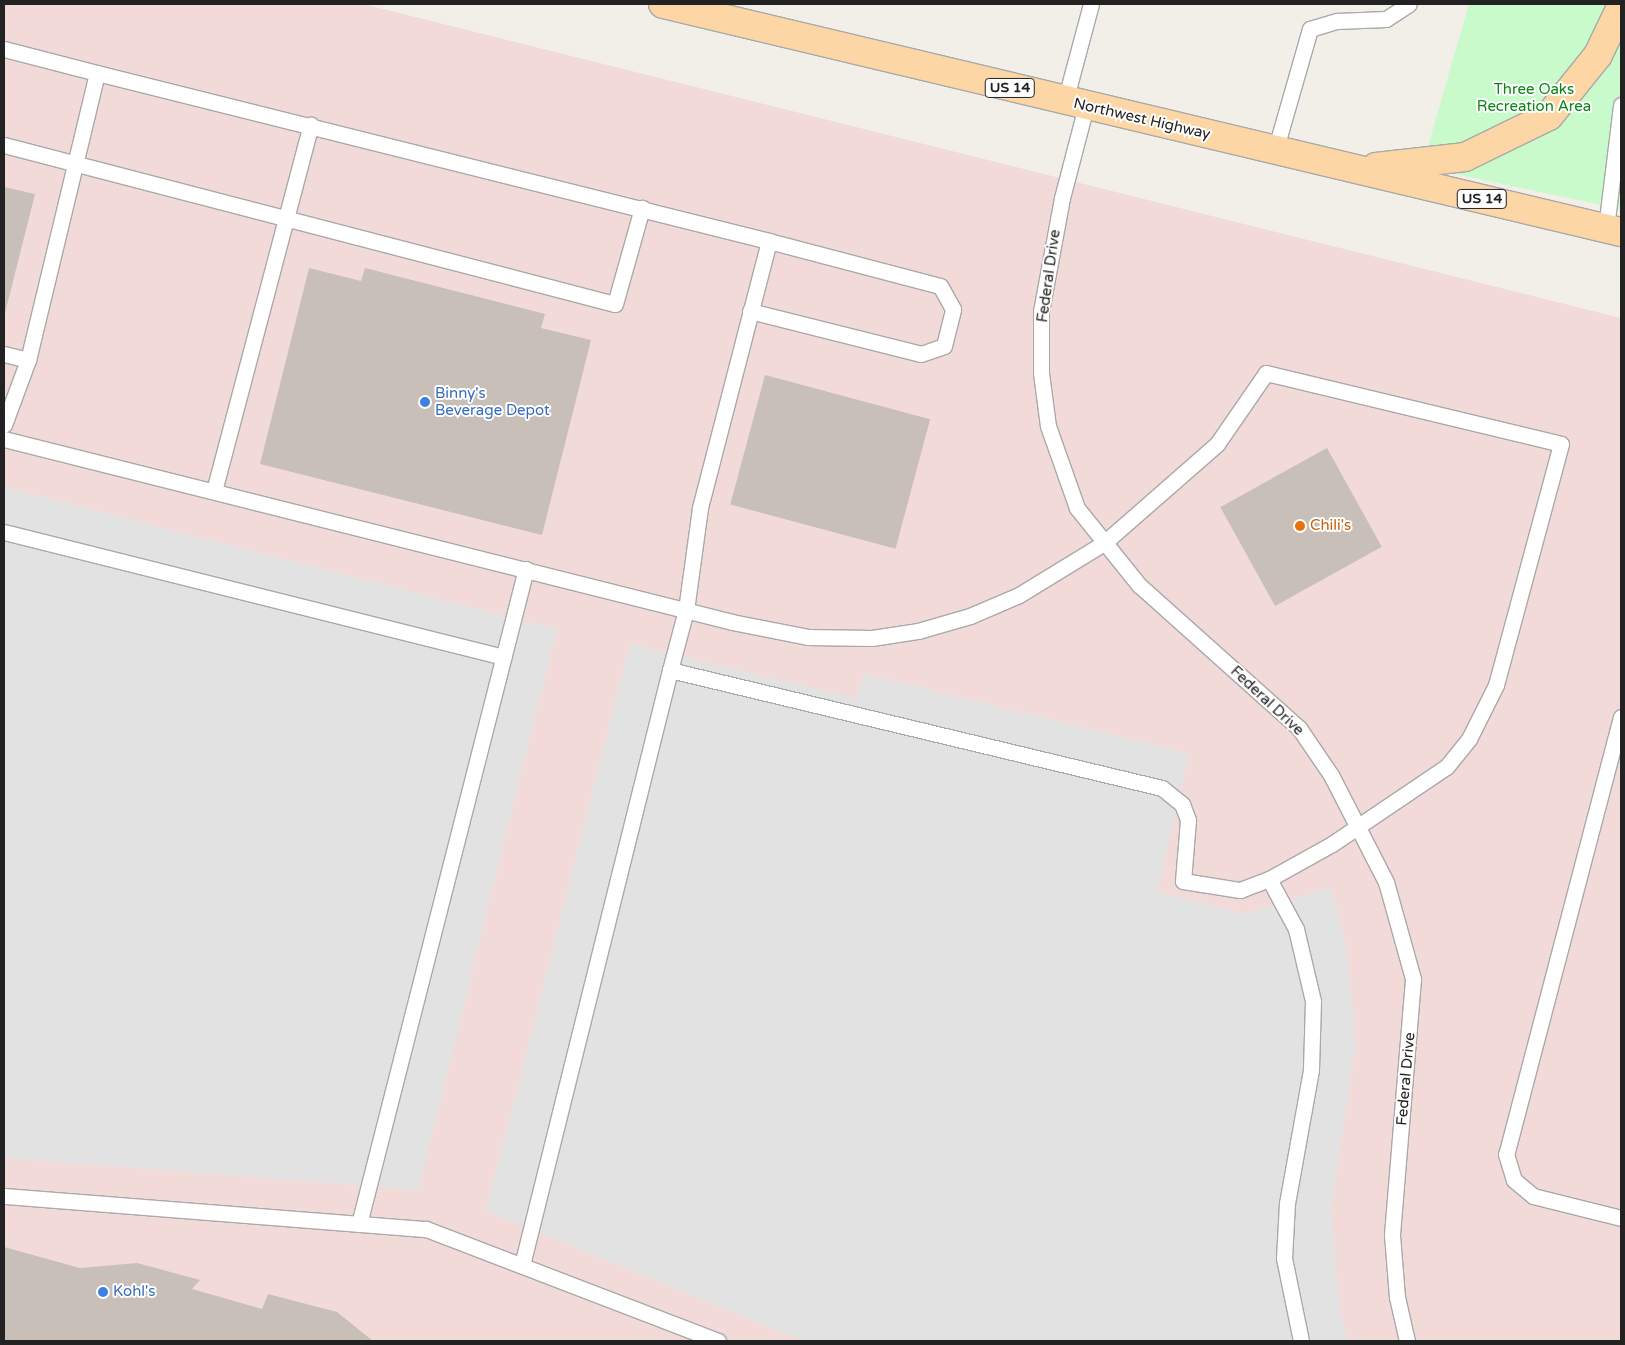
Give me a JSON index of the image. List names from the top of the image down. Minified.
{"streets":{"main road":["US 14","Northwest Highway"],"lane":["Federal Drive"]},"crossings":[["Northwest Highway","Federal Drive"]],"parks":["Three Oaks Recreation Area"],"places":["Binny's Beverage Depot","Chili's","Kohl's"]}
